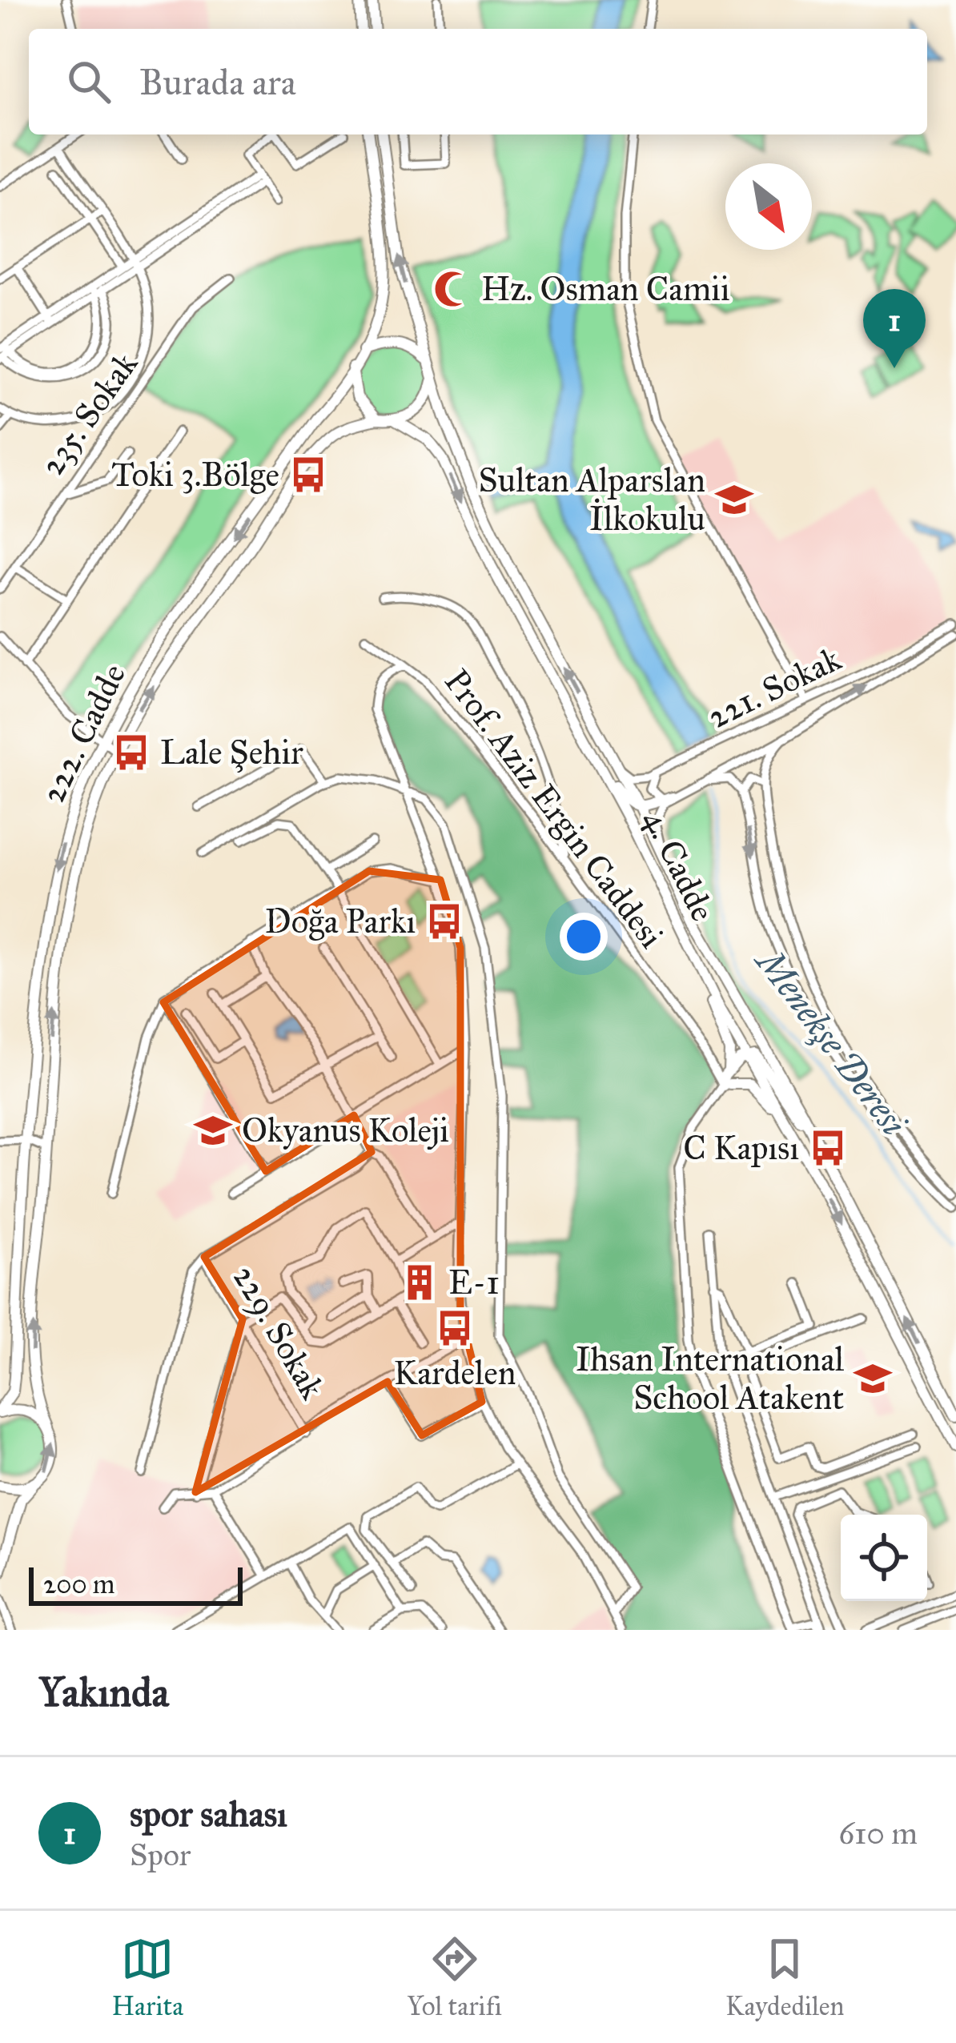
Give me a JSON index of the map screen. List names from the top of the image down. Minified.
{"streets":{"main road":["222. Cadde","4. Cadde"],"street":["235. Sokak","221. Sokak","Prof. Aziz Ergin Caddesi","229. Sokak"]},"crossings":[["222. Cadde","4. Cadde"]],"water":["Menekşe Deresi"],"places":{"mosque":["Hz. Osman Camii"],"bus stop":["Toki 3.Bölge","Lale Şehir","Doğa Parkı","C Kapısı","Kardelen"],"school or university":["Sultan Alparslan İlkokulu","Okyanus Koleji","Ihsan International School Atakent"],"building":["E-1"]},"scale_bar":"200 m","north":"bottom right","page":{"search":"Burada ara","pins":"1","scale":"200 m","heading":"Yakında","list":[{"mark":"1","name":"spor sahası","note":"Spor","value":"610 m"}],"nav":["Harita","Yol tarifi","Kaydedilen"]}}
